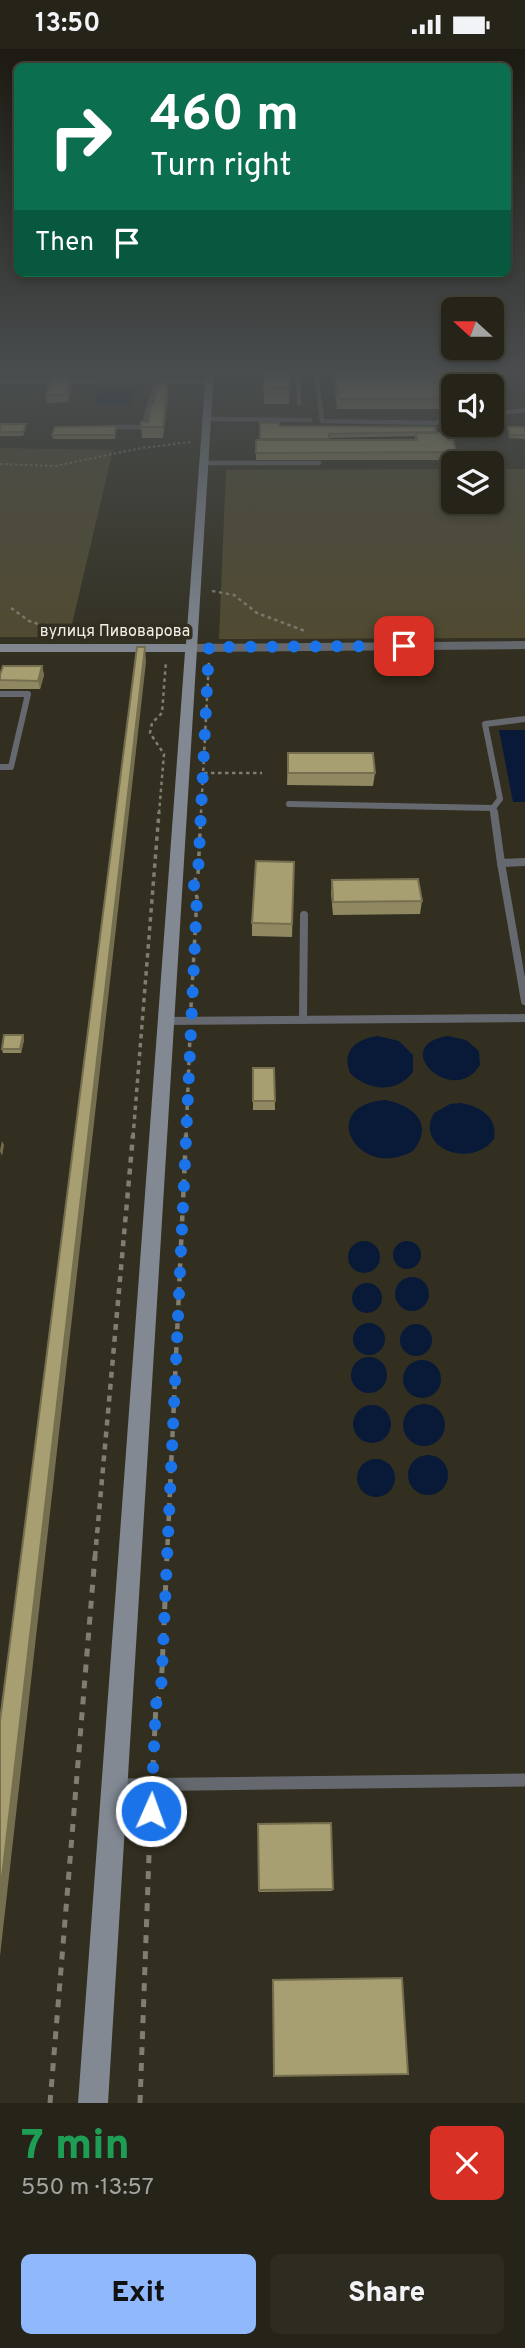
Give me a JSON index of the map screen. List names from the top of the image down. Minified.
{"streets":{"main road":["вулиця Пивоварова"]},"north":"left","page":{"status":"13:50","turn":["460 m","Turn right"],"then":"Then","heading":["7 min","550 m · 13:57"],"buttons":["Exit","Share"]}}
